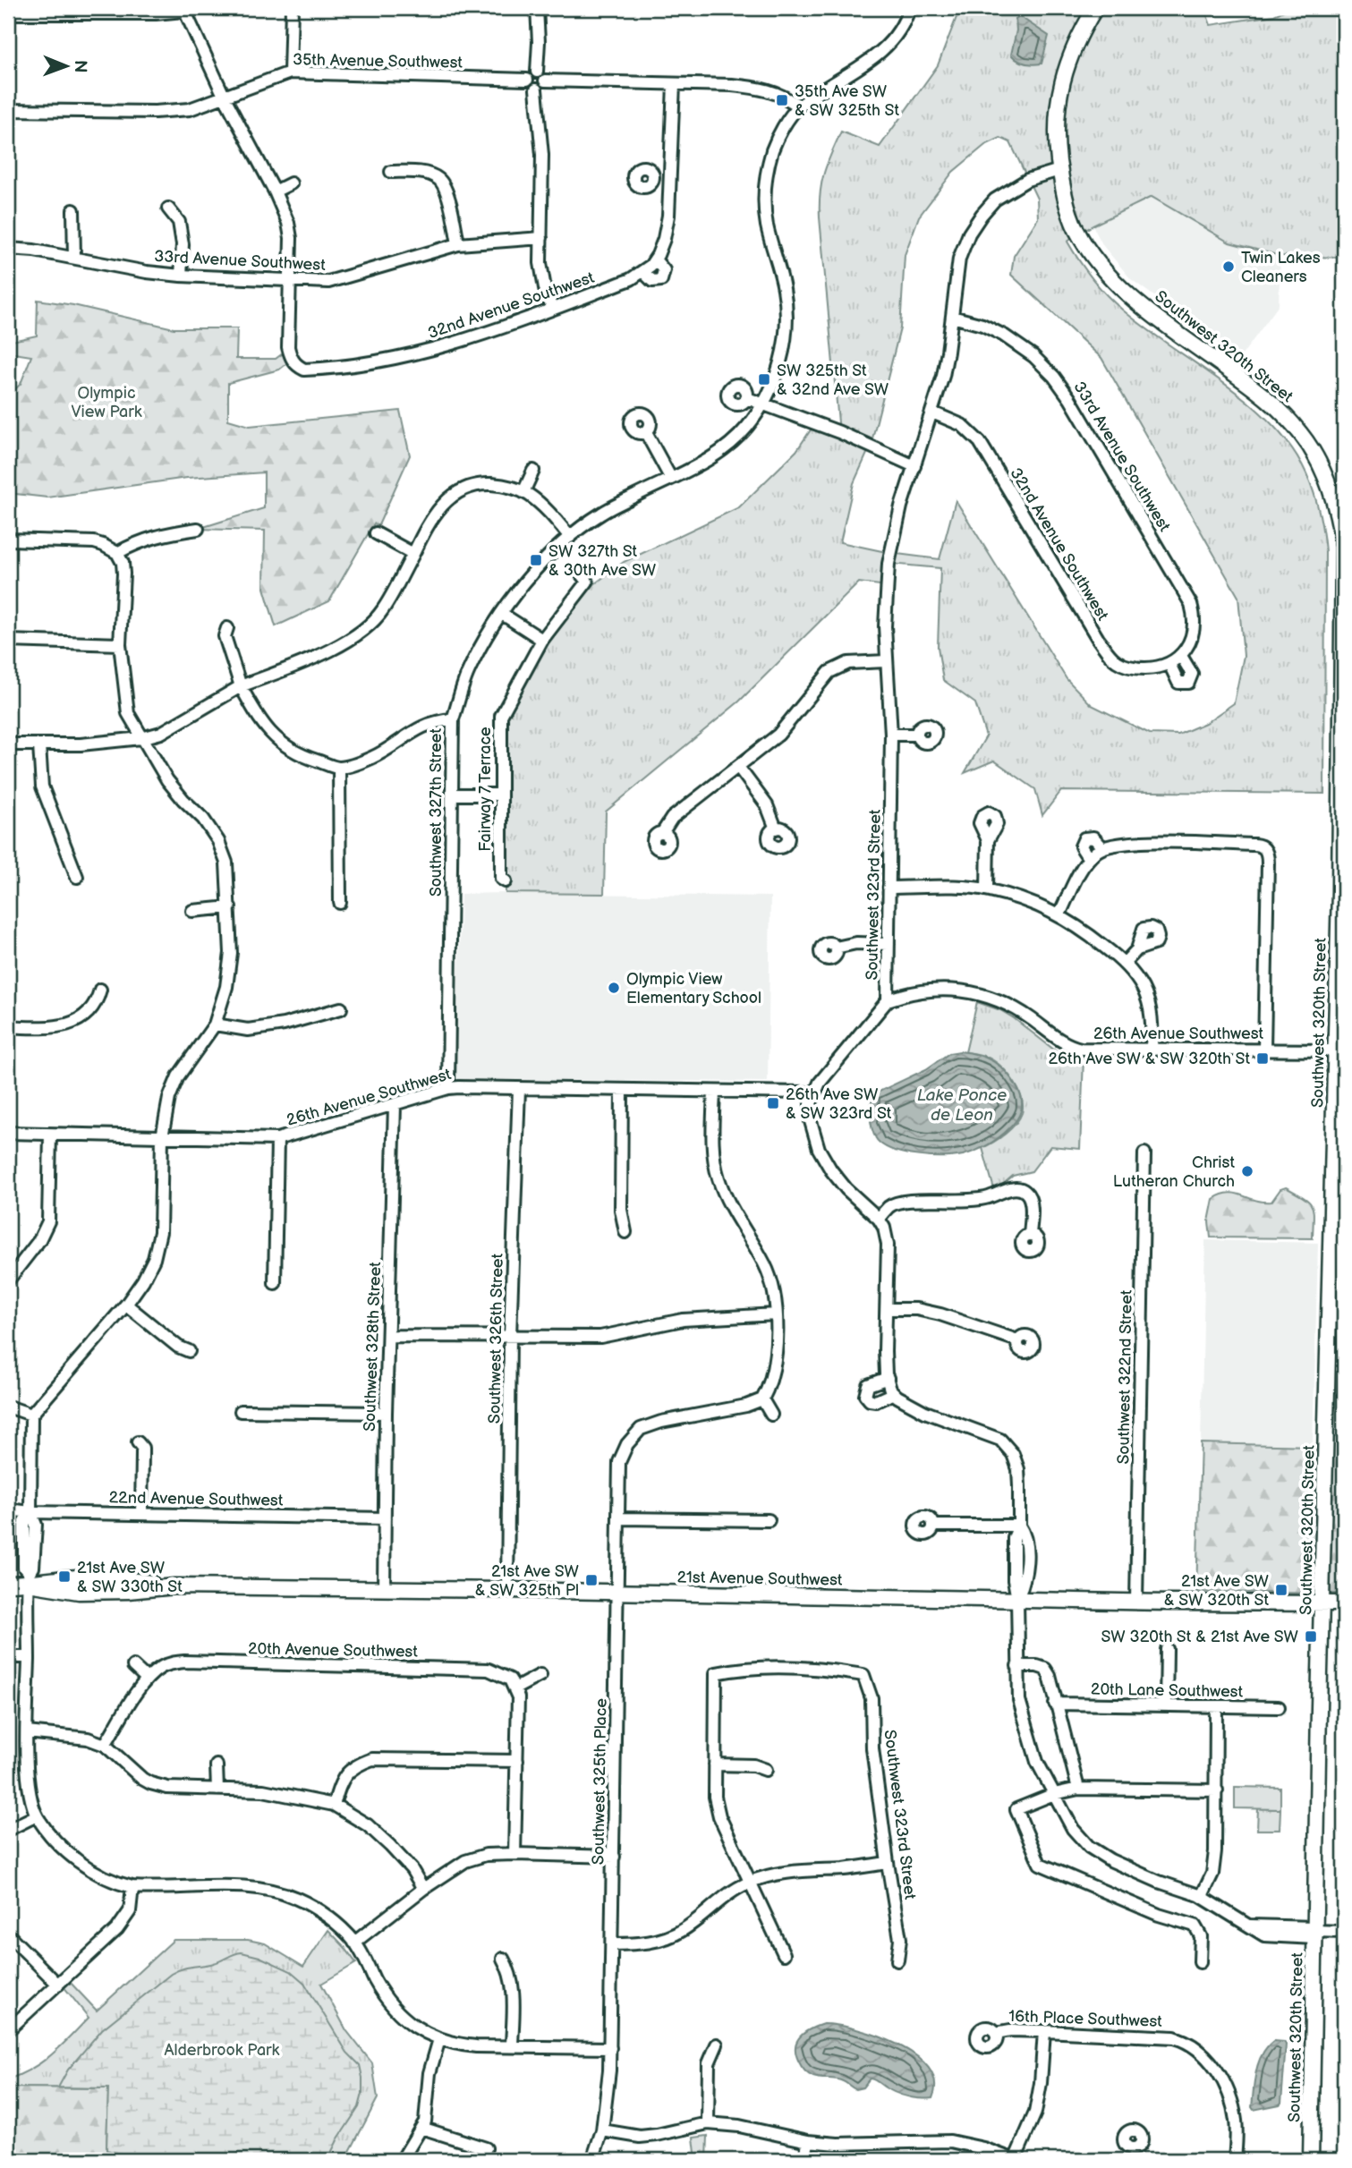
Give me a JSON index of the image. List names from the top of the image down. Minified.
{"streets":{"main road":["Southwest 320th Street","21st Avenue Southwest"],"street":["35th Avenue Southwest","33rd Avenue Southwest","32nd Avenue Southwest","Fairway 7 Terrace","Southwest 327th Street","Southwest 323rd Street","26th Avenue Southwest","Southwest 326th Street","Southwest 328th Street","Southwest 322nd Street","22nd Avenue Southwest","20th Avenue Southwest","20th Lane Southwest","Southwest 325th Place","16th Place Southwest"]},"crossings":[["33rd Avenue Southwest","32nd Avenue Southwest"],["33rd Avenue Southwest","Southwest 323rd Street"],["32nd Avenue Southwest","Southwest 323rd Street"],["Southwest 320th Street","Southwest 323rd Street"],["Southwest 320th Street","26th Avenue Southwest"],["Southwest 320th Street","21st Avenue Southwest"],["Southwest 327th Street","26th Avenue Southwest"],["Southwest 323rd Street","26th Avenue Southwest"],["26th Avenue Southwest","Southwest 326th Street"],["26th Avenue Southwest","Southwest 328th Street"],["Southwest 326th Street","21st Avenue Southwest"],["Southwest 328th Street","22nd Avenue Southwest"],["Southwest 328th Street","21st Avenue Southwest"],["Southwest 322nd Street","21st Avenue Southwest"],["21st Avenue Southwest","Southwest 325th Place"]],"water":["Lake Ponce de Leon"],"parks":["Olympic View Park","Alderbrook Park"],"places":{"transit":["35th Ave SW & SW 325th St","SW 325th St & 32nd Ave SW","SW 327th St & 30th Ave SW","26th Ave SW & SW 320th St","26th Ave SW & SW 323rd St","21st Ave SW & SW 330th St","21st Ave SW & SW 325th Pl","21st Ave SW & SW 320th St","SW 320th St & 21st Ave SW"],"other":["Twin Lakes Cleaners","Olympic View Elementary School","Christ Lutheran Church"]},"north":"right"}
